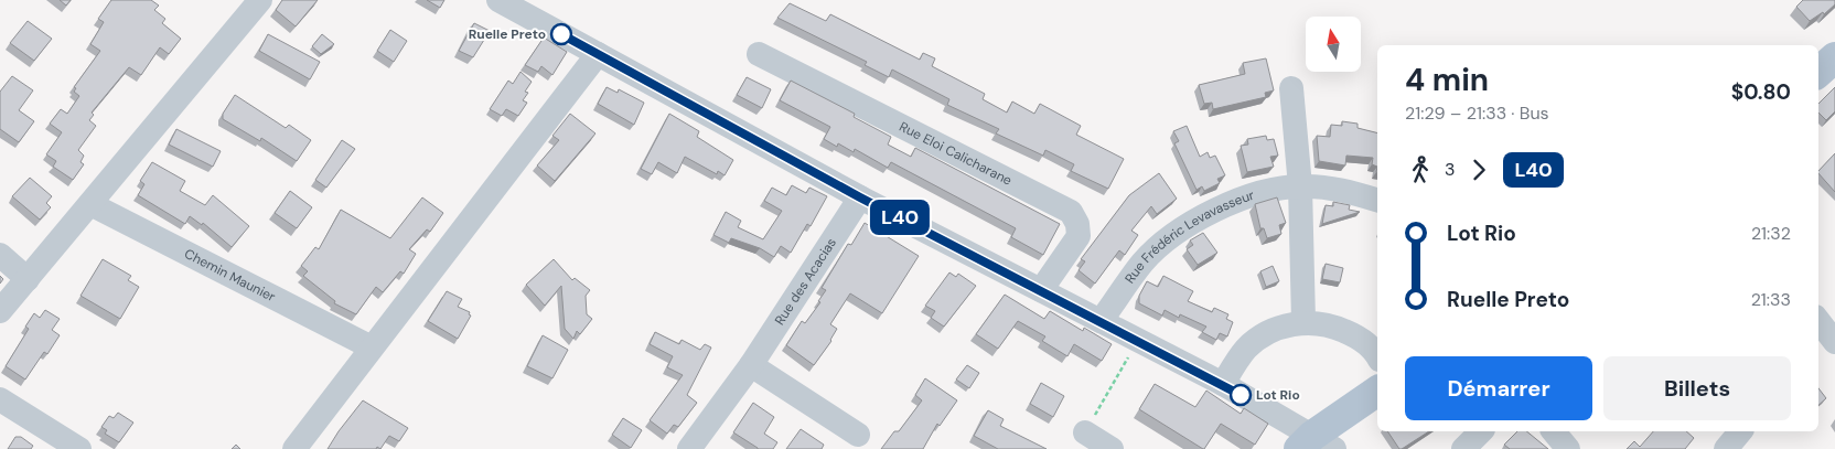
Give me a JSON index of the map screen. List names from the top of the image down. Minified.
{"streets":{"street":["Rue Eloi Calicharane","Rue Frédéric Levavasseur","Chemin Maunier","Rue des Acacias"]},"places":["Ruelle Preto","Lot Rio"],"lines":["bus line L40"],"north":"top","page":{"on_map":"L40","heading":["4 min","21:29 – 21:33 · Bus","$0.80"],"legs":["3","L40"],"list":[{"name":"Lot Rio","value":"21:32"},{"name":"Ruelle Preto","value":"21:33"}],"buttons":["Démarrer","Billets"]}}
